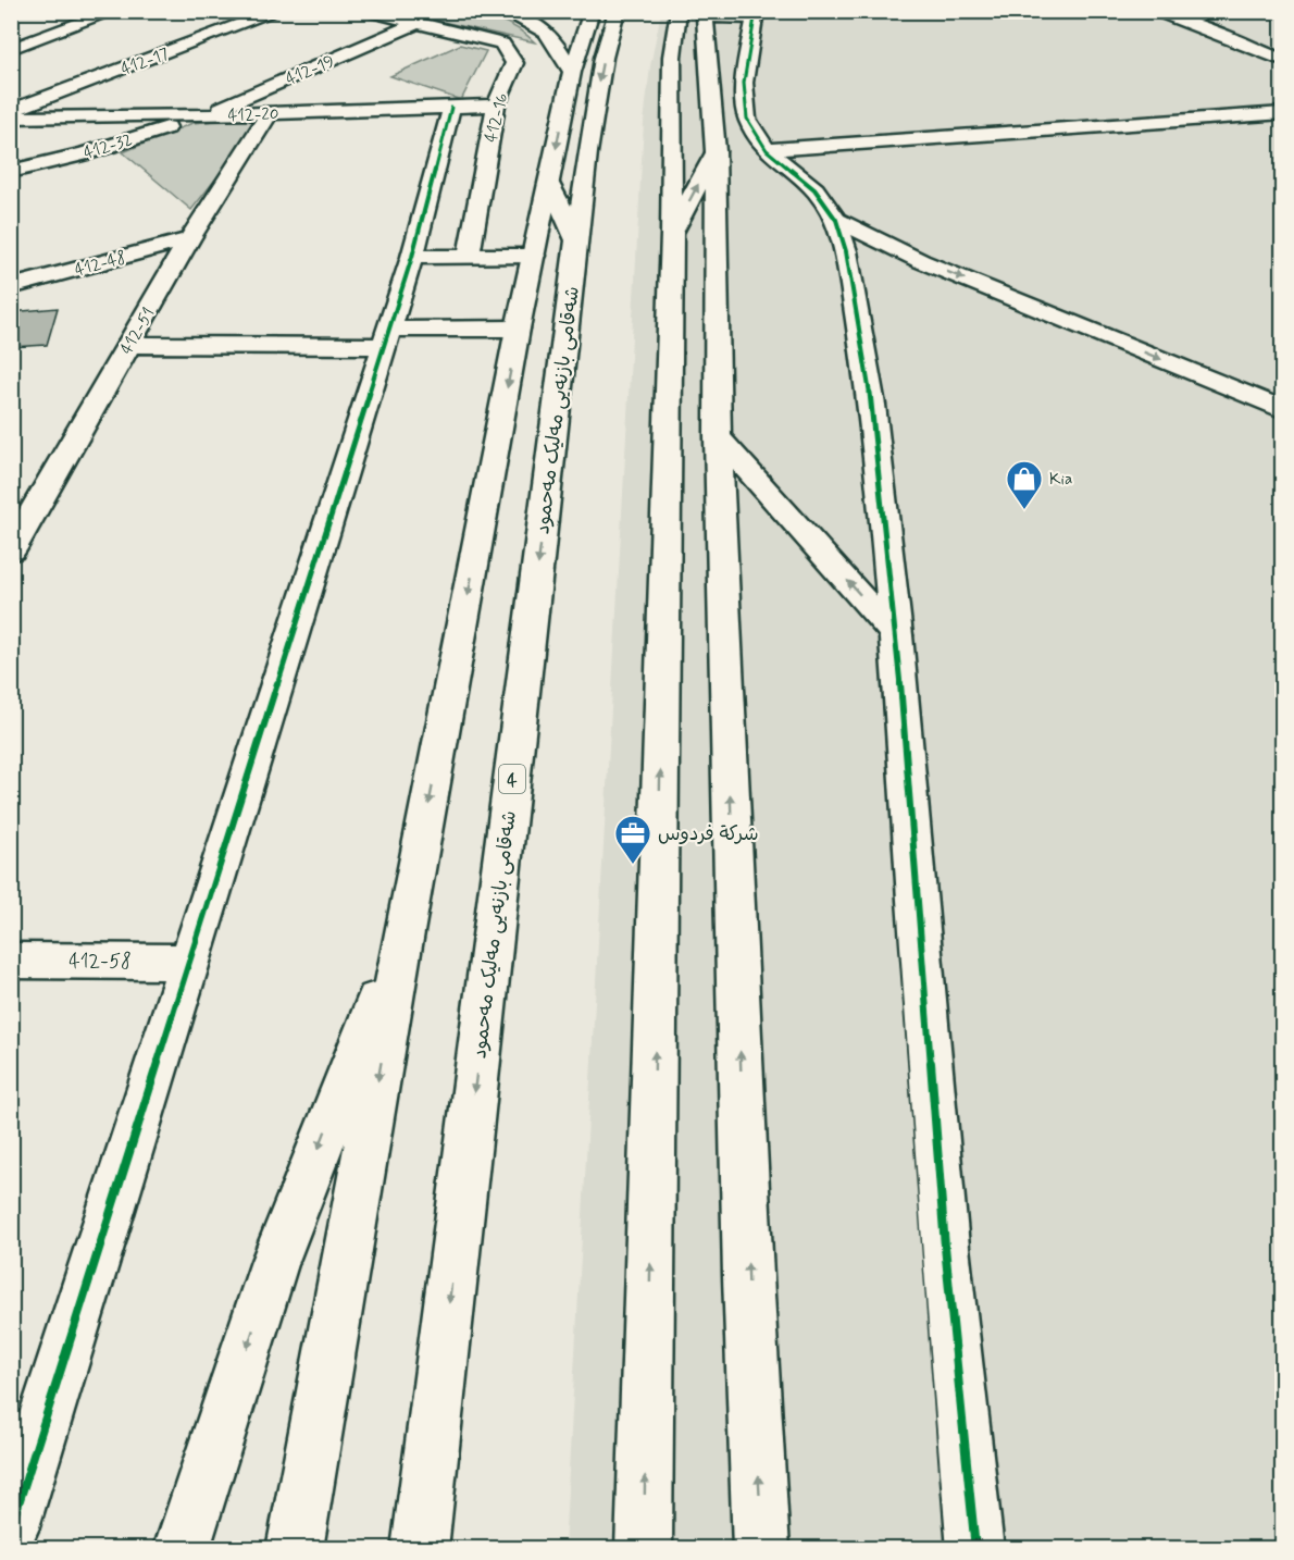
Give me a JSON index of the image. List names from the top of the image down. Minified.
{"streets":{"main road":["412-17","412-19","412-20","412-16","412-32","412-48","412-51","شەقامی بازنەیی مەلیک مەحمود","4","412-58"]},"crossings":[["412-19","412-20"],["412-19","412-16"],["412-19","412-32"],["412-20","412-16"],["412-20","412-32"],["412-20","412-51"],["412-48","412-51"]],"places":{"shop":["Kia"],"office":["شركة فردوس"]}}
